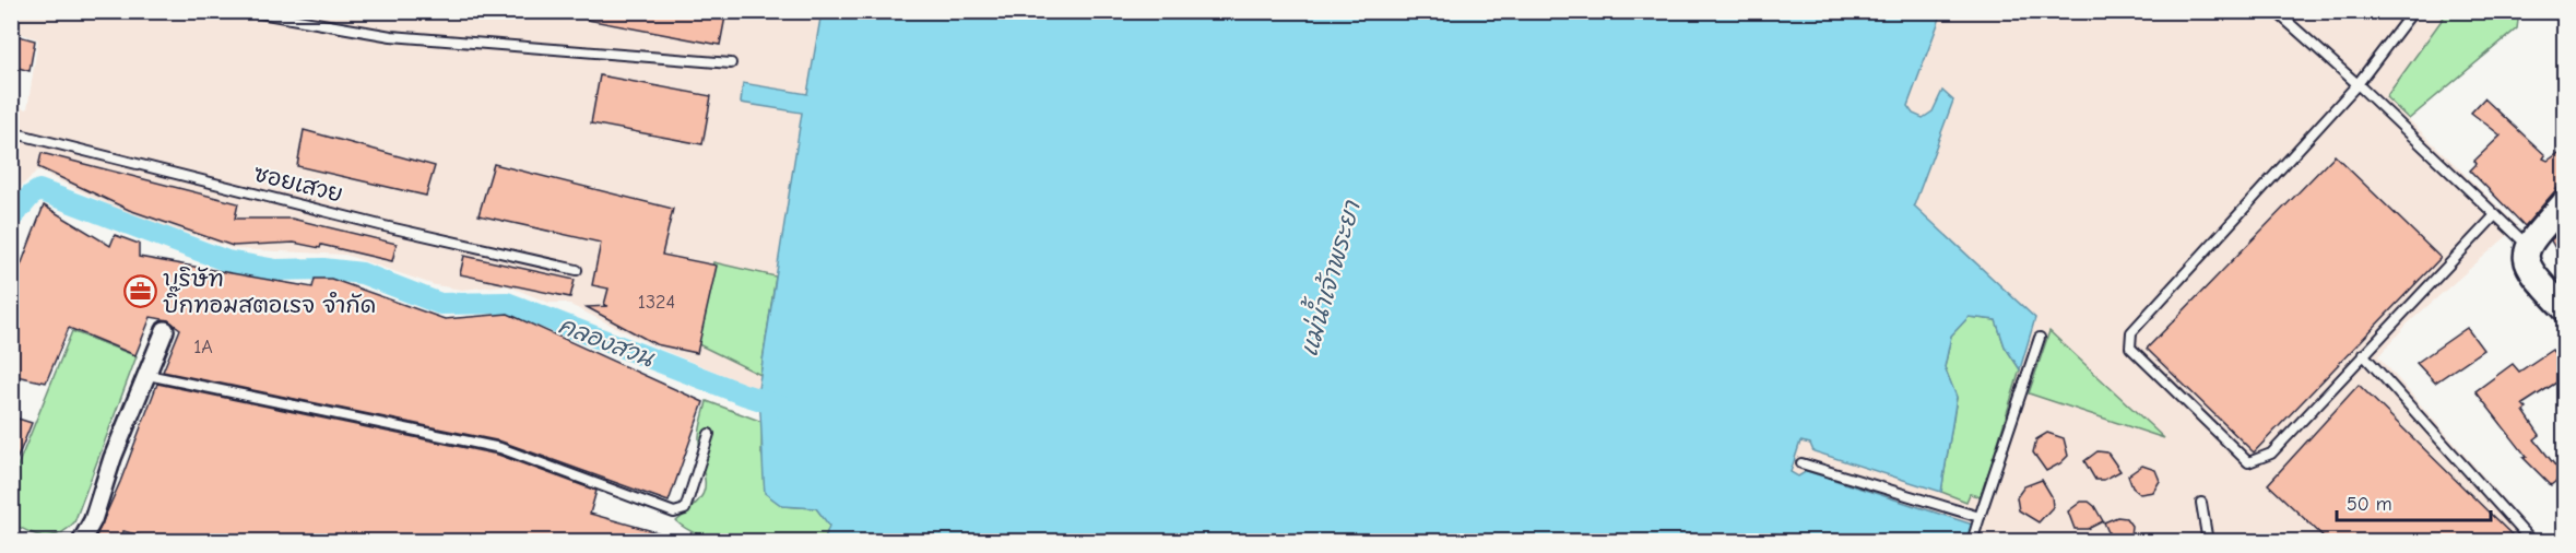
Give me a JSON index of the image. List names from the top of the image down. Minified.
{"streets":{"lane":["ซอยเสวย"]},"water":["แม่น้ำเจ้าพระยา","คลองสวน"],"places":{"office":["บริษัท บิ๊กทอมสตอเรจ จำกัด"]},"house_numbers":["1324","1A"],"scale_bar":"50 m"}
